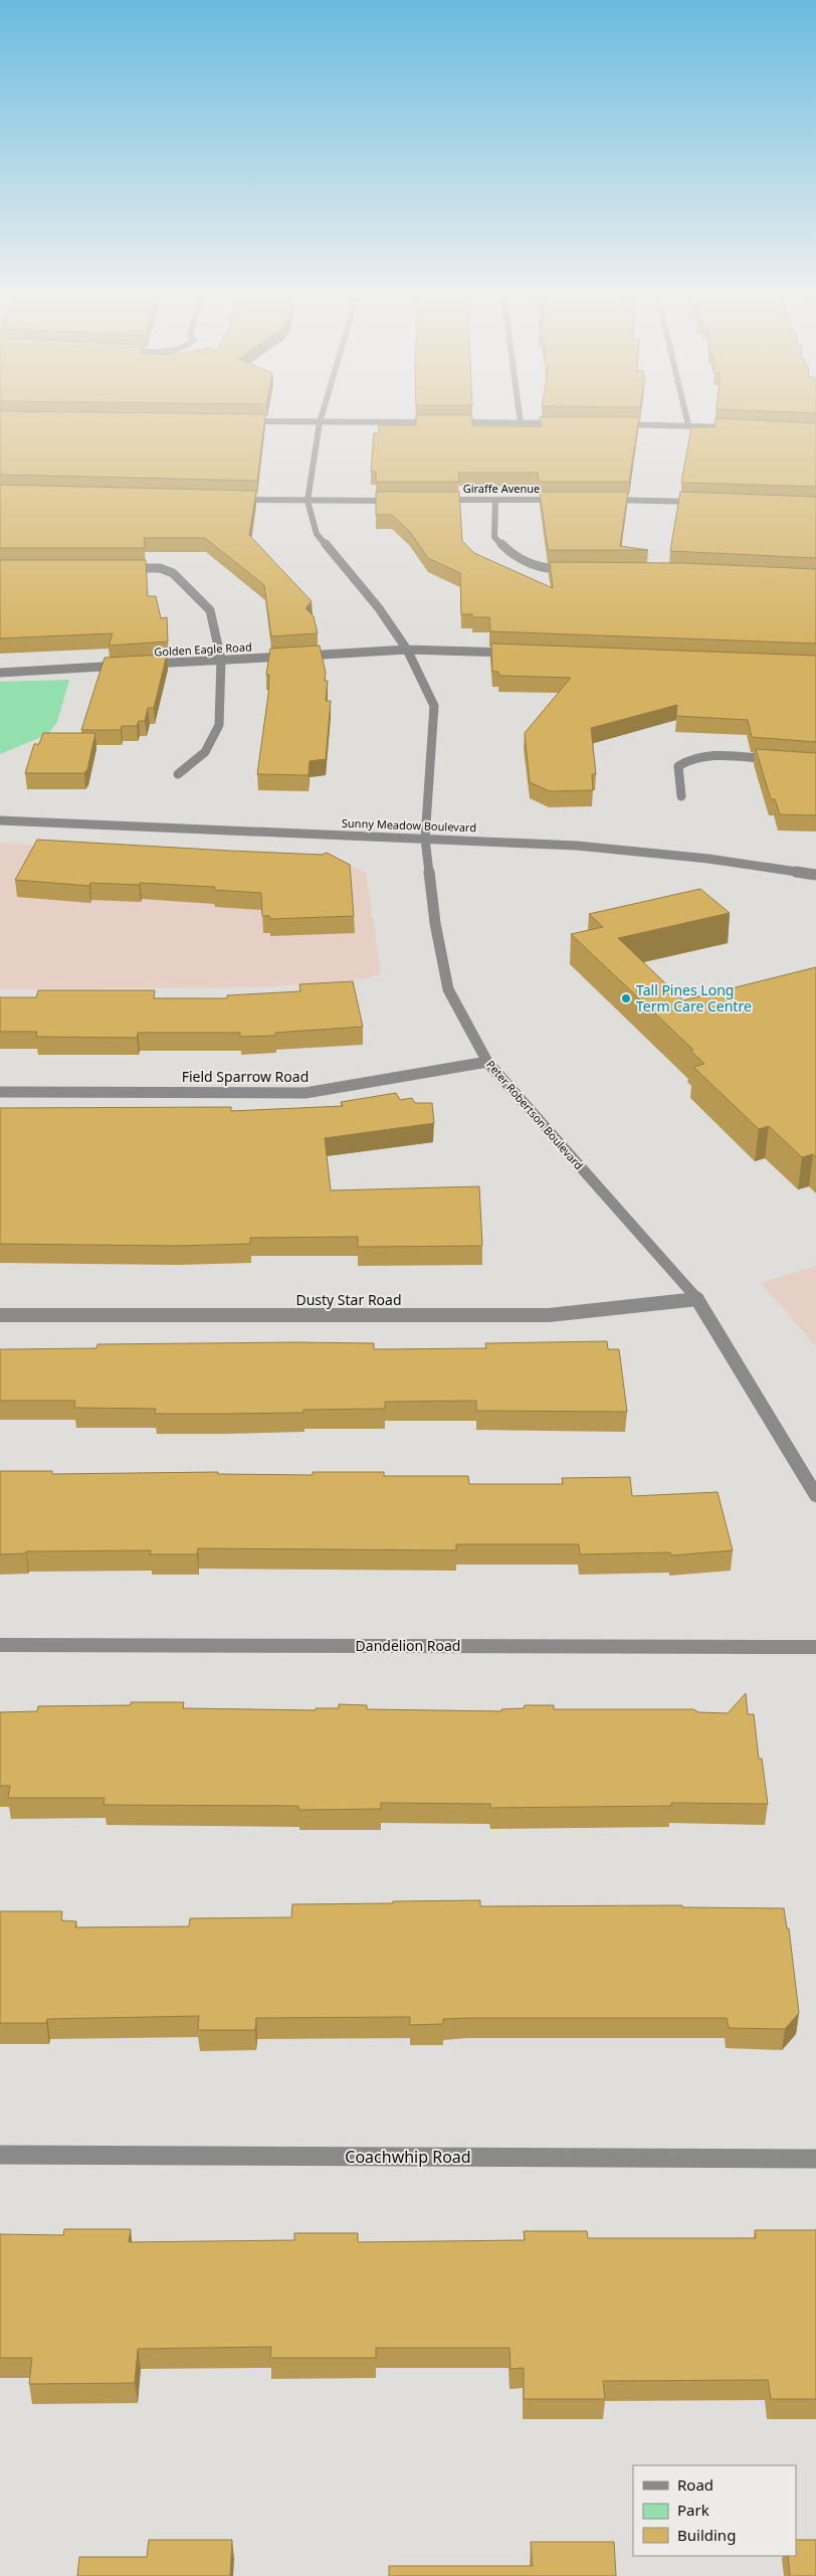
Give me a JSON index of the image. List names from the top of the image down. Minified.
{"streets":{"street":["Giraffe Avenue","Golden Eagle Road","Sunny Meadow Boulevard","Field Sparrow Road","Peter Robertson Boulevard","Dusty Star Road","Dandelion Road","Coachwhip Road"]},"crossings":[["Golden Eagle Road","Peter Robertson Boulevard"],["Sunny Meadow Boulevard","Peter Robertson Boulevard"],["Field Sparrow Road","Peter Robertson Boulevard"],["Peter Robertson Boulevard","Dusty Star Road"]],"places":["Tall Pines Long Term Care Centre"],"legend":["Road","Park","Building"]}
